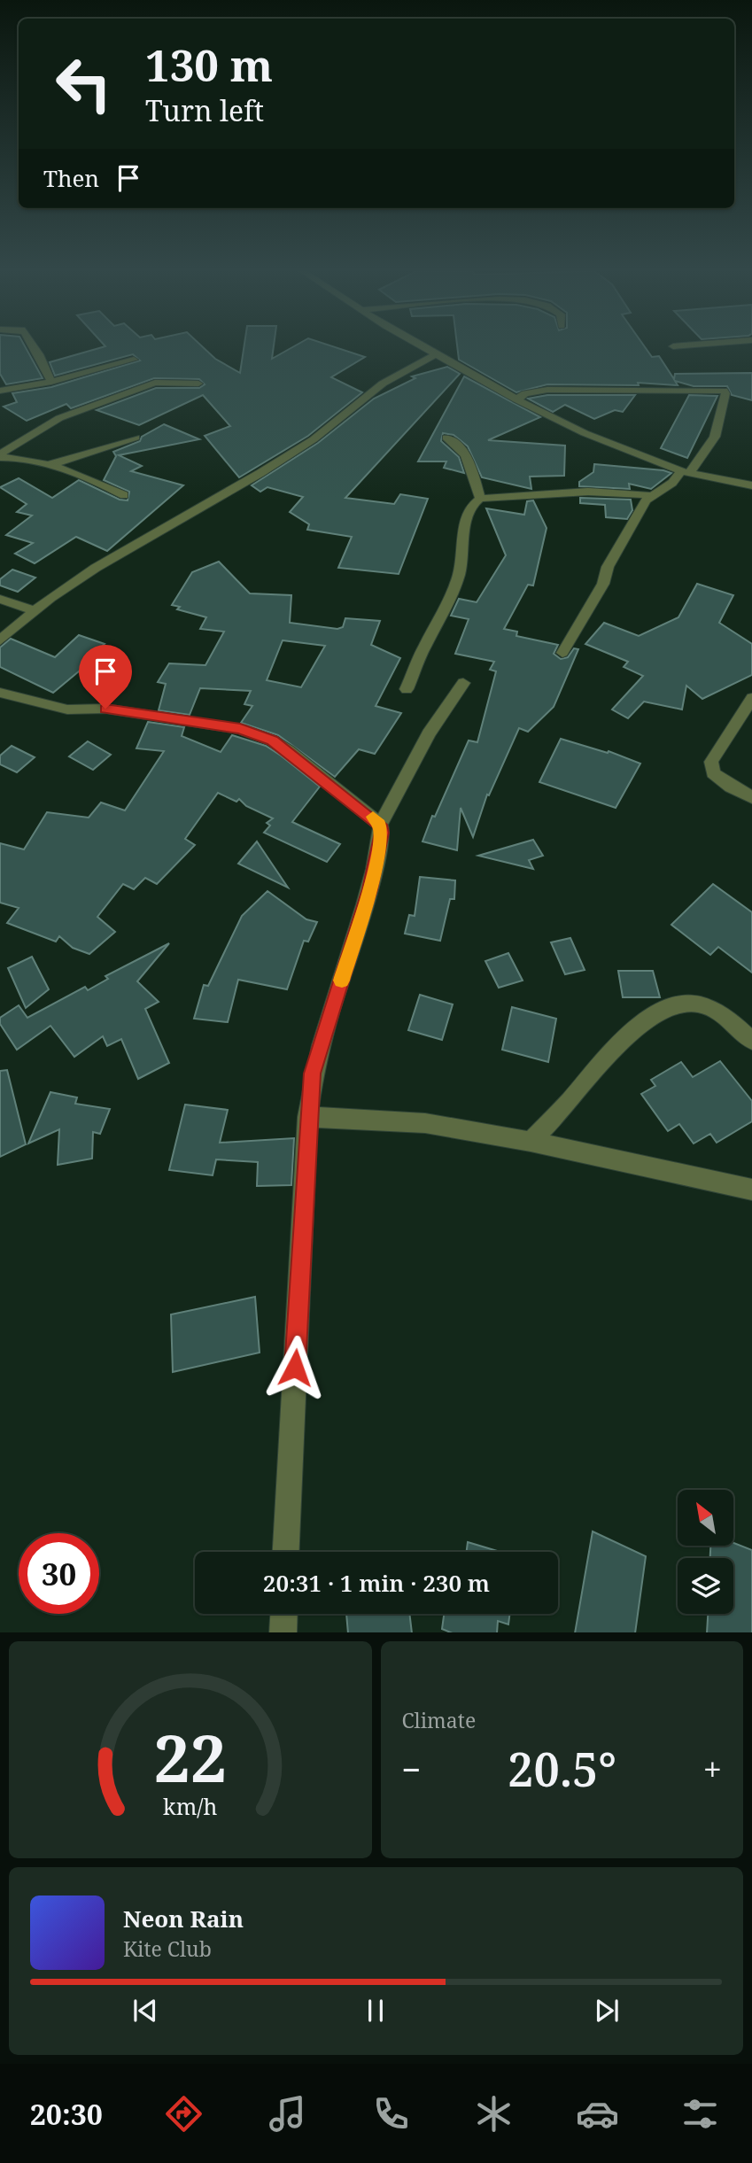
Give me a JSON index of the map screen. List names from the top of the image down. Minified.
{"north":"top left","page":{"turn":["130 m","Turn left"],"then":"Then","limit":"30","trip":"20:31 · 1 min · 230 m","tile":"Climate","heat":["−","20.5°","+"],"song":["Neon Rain","Kite Club"],"tabs":"20:30","gauge":["22","km/h"]}}
